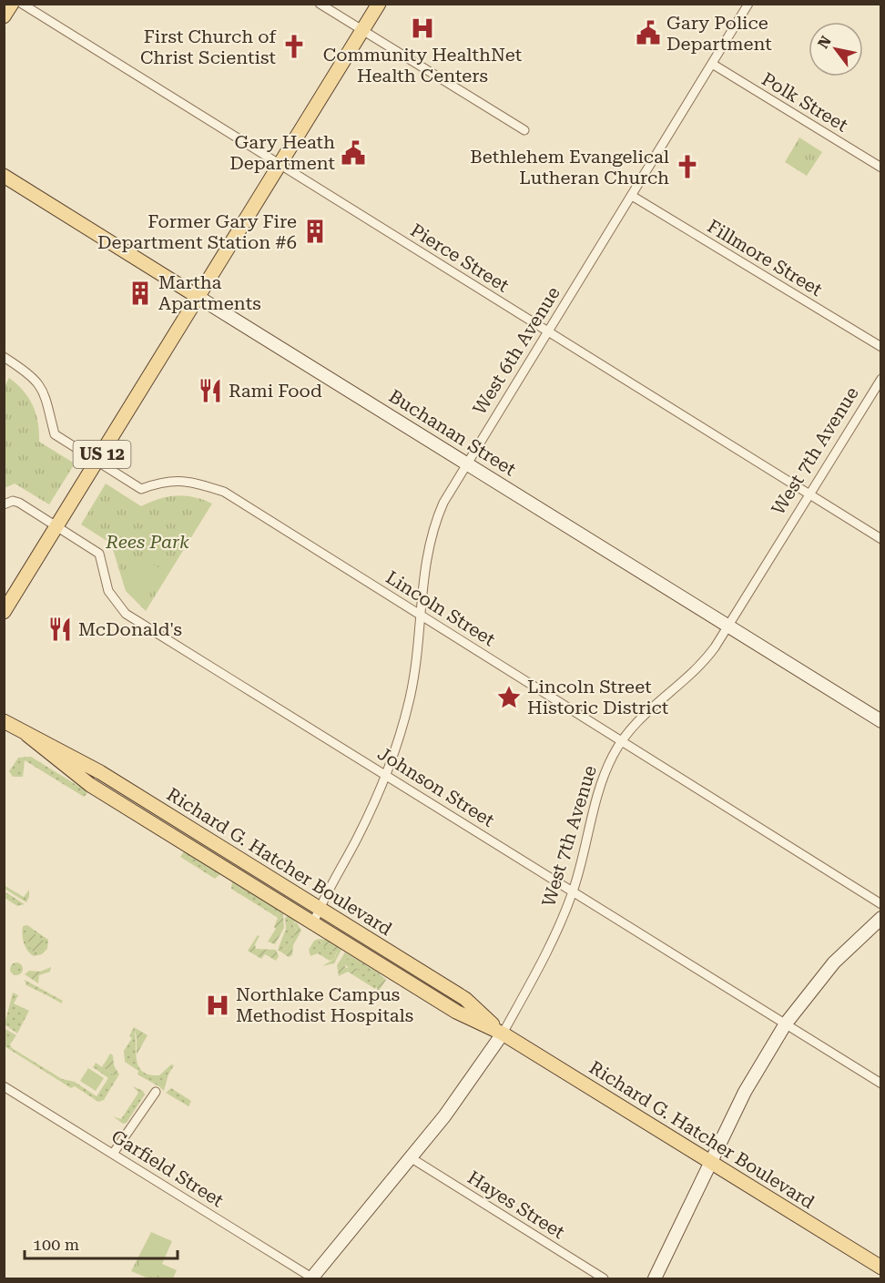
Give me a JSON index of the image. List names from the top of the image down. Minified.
{"streets":{"main road":["Buchanan Street","US 12","Richard G. Hatcher Boulevard"],"street":["Polk Street","Pierce Street","Fillmore Street","West 6th Avenue","West 7th Avenue","Lincoln Street","Johnson Street","Garfield Street","Hayes Street"]},"crossings":[["Polk Street","West 6th Avenue"],["Pierce Street","West 6th Avenue"],["Pierce Street","West 7th Avenue"],["Pierce Street","US 12"],["Fillmore Street","West 6th Avenue"],["West 6th Avenue","Buchanan Street"],["West 6th Avenue","Lincoln Street"],["West 6th Avenue","Johnson Street"],["West 6th Avenue","Richard G. Hatcher Boulevard"],["Buchanan Street","West 7th Avenue"],["Buchanan Street","US 12"],["West 7th Avenue","Lincoln Street"],["West 7th Avenue","Johnson Street"],["West 7th Avenue","Richard G. Hatcher Boulevard"],["West 7th Avenue","Garfield Street"],["West 7th Avenue","Hayes Street"],["US 12","Lincoln Street"],["US 12","Johnson Street"]],"parks":["Rees Park"],"places":{"hospital":["Community HealthNet Health Centers","Northlake Campus Methodist Hospitals"],"public building":["Gary Police Department","Gary Heath Department"],"church":["First Church of Christ Scientist","Bethlehem Evangelical Lutheran Church"],"building":["Former Gary Fire Department Station #6","Martha Apartments"],"restaurant":["Rami Food","McDonald's"],"place":["Lincoln Street Historic District"]},"scale_bar":"100 m","north":"top left"}
